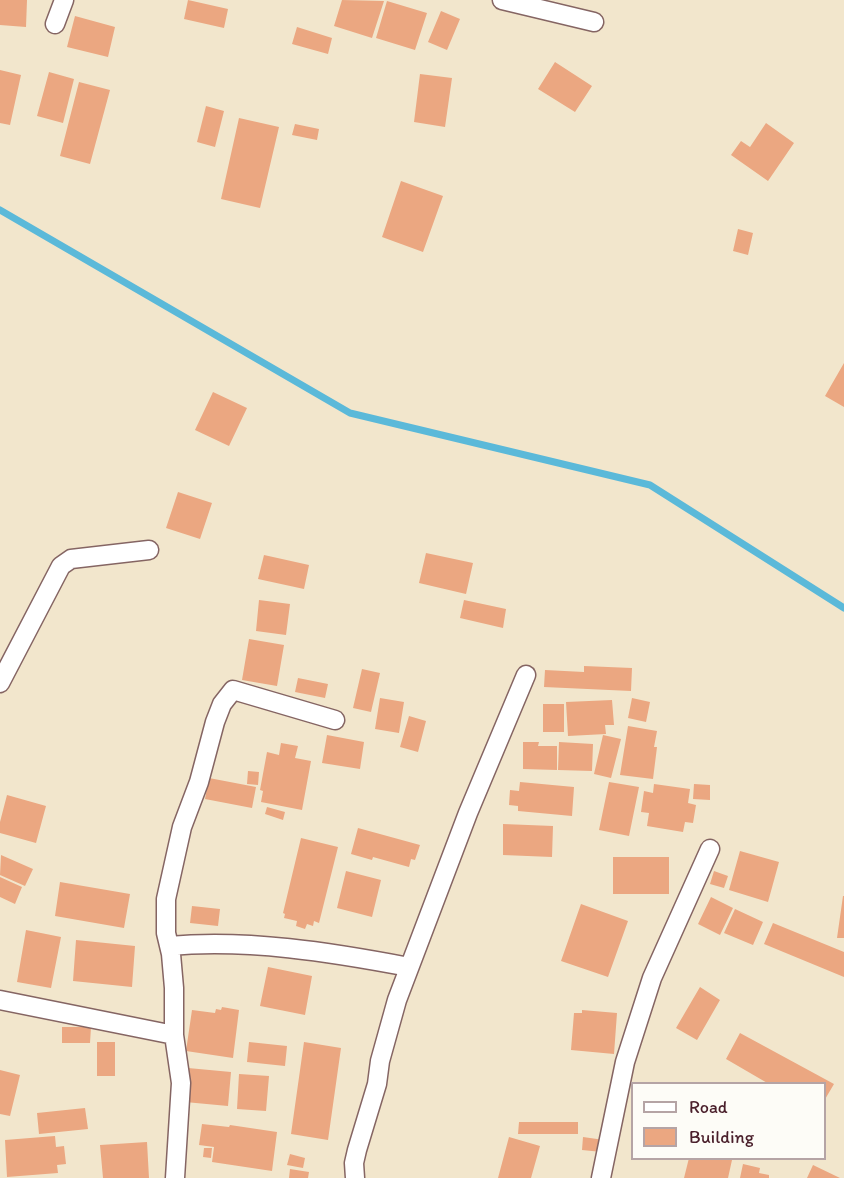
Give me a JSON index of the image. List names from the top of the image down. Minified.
{"legend":["Road","Building"]}
